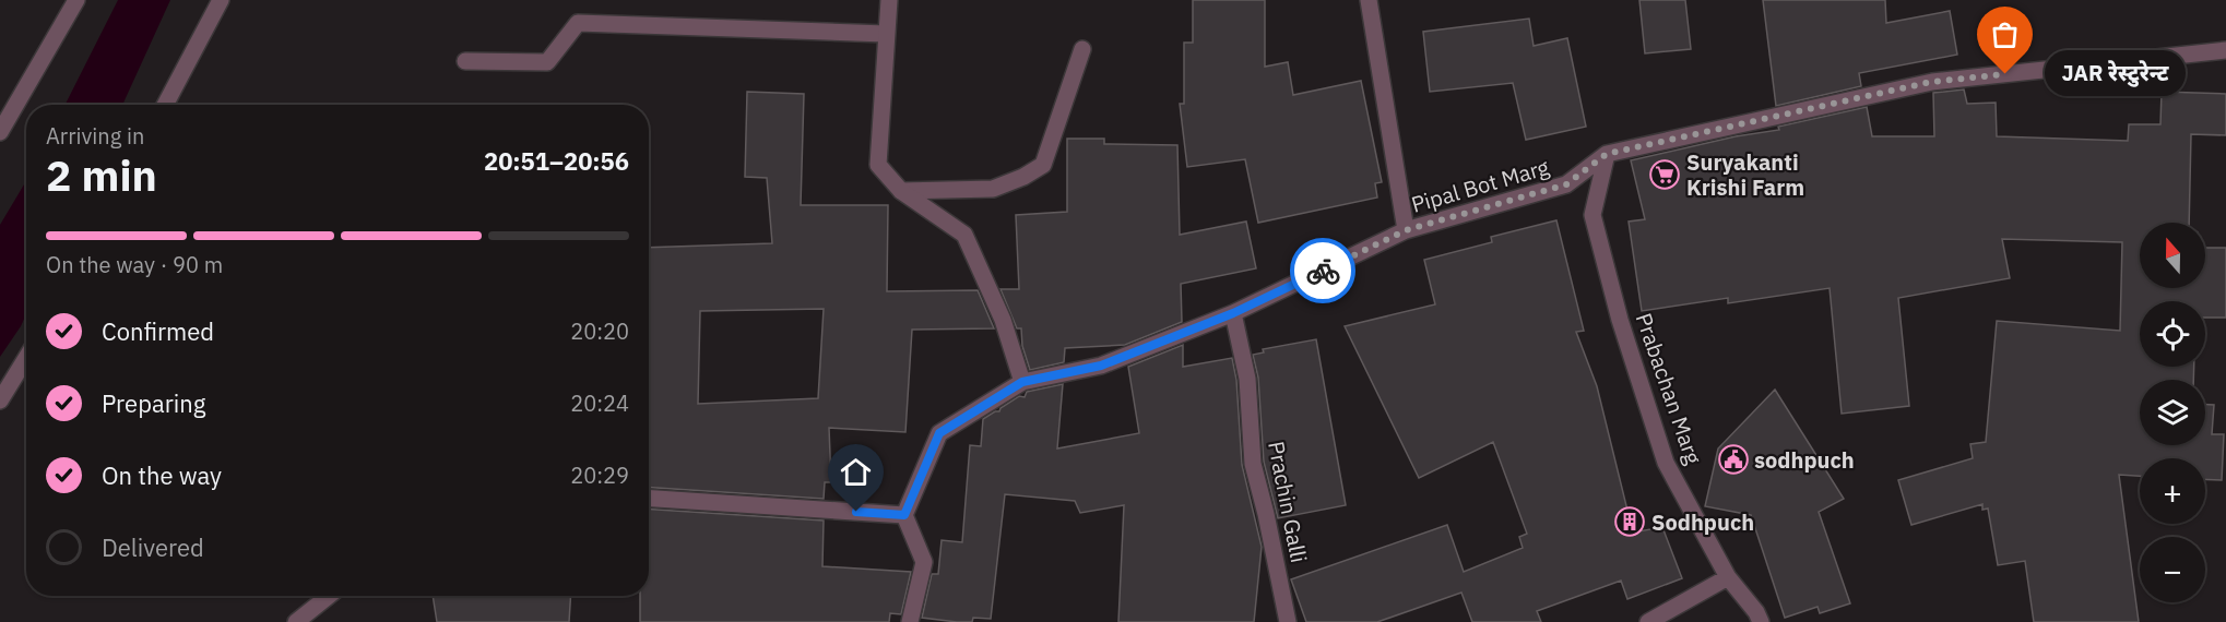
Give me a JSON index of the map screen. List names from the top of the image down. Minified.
{"streets":{"street":["Pipal Bot Marg","Prabachan Marg","Prachin Galli"]},"crossings":[["Pipal Bot Marg","Prabachan Marg"],["Pipal Bot Marg","Prachin Galli"]],"places":{"other":["JAR रेस्टुरेन्ट"],"supermarket":["Suryakanti Krishi Farm"],"public building":["sodhpuch"],"building":["Sodhpuch"]},"north":"top","page":{"bubble":"JAR रेस्टुरेन्ट","heading":["2 min","Arriving in","20:51–20:56"],"bar":"On the way · 90 m","map_buttons":["+","−"],"list":[["Confirmed","20:20"],["Preparing","20:24"],["On the way","20:29"],"Delivered"]}}
